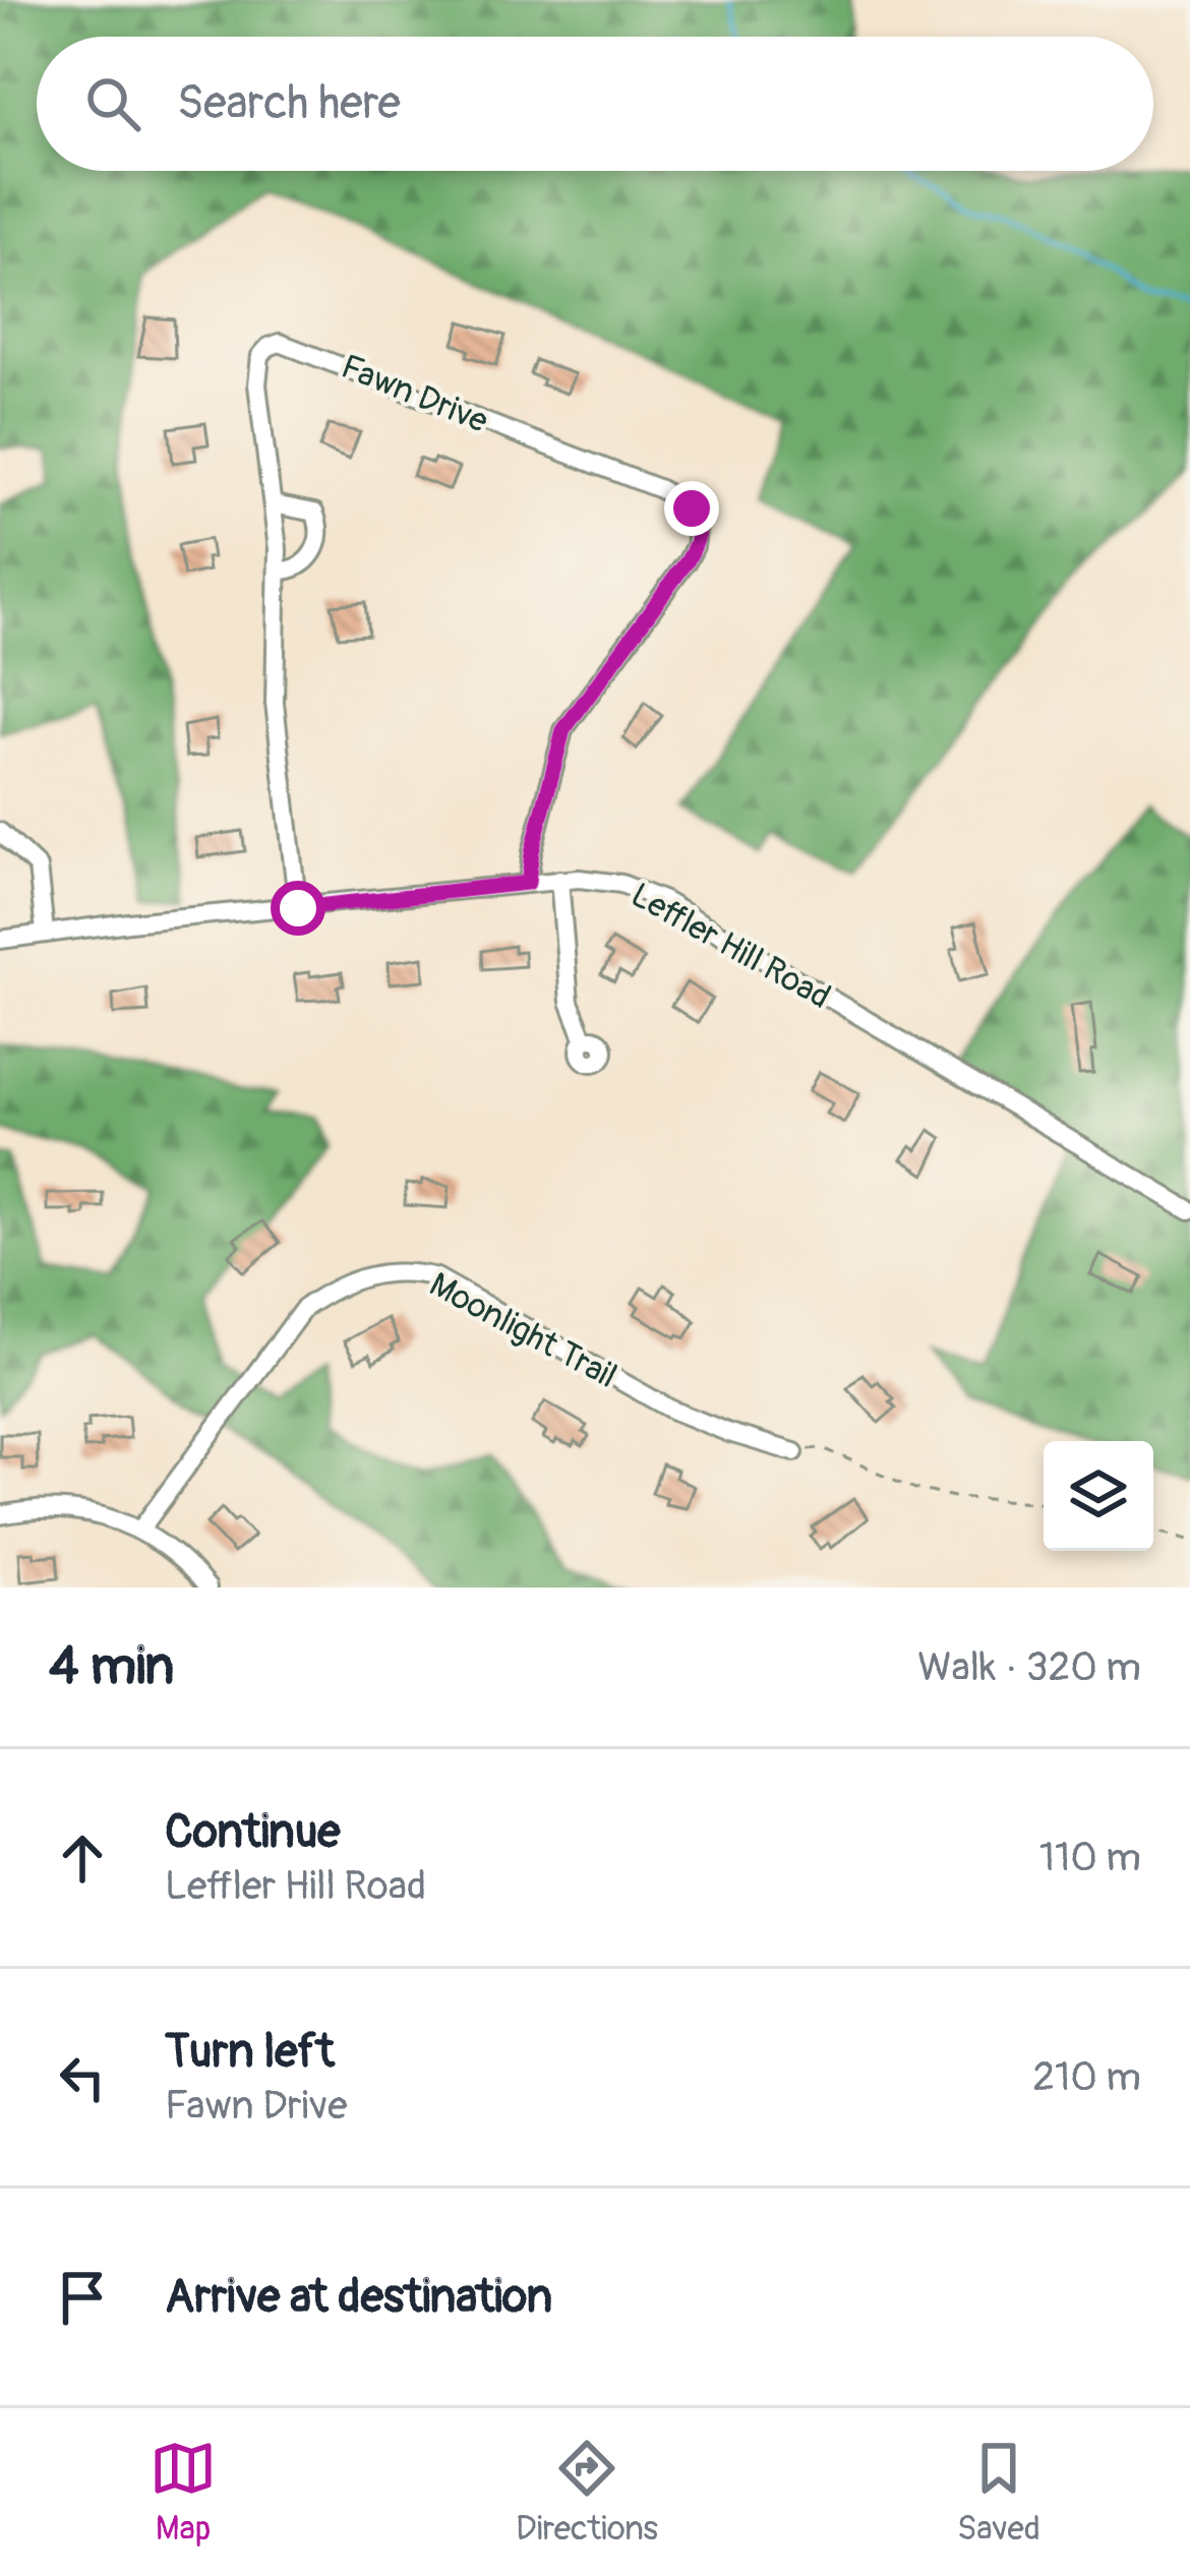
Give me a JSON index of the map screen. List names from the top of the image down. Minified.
{"streets":{"street":["Fawn Drive","Leffler Hill Road","Moonlight Trail"]},"crossings":[["Fawn Drive","Leffler Hill Road"]],"page":{"search":"Search here","heading":["4 min","Walk · 320 m"],"list":[["Continue","Leffler Hill Road","110 m"],["Turn left","Fawn Drive","210 m"],"Arrive at destination"],"nav":["Map","Directions","Saved"]}}
